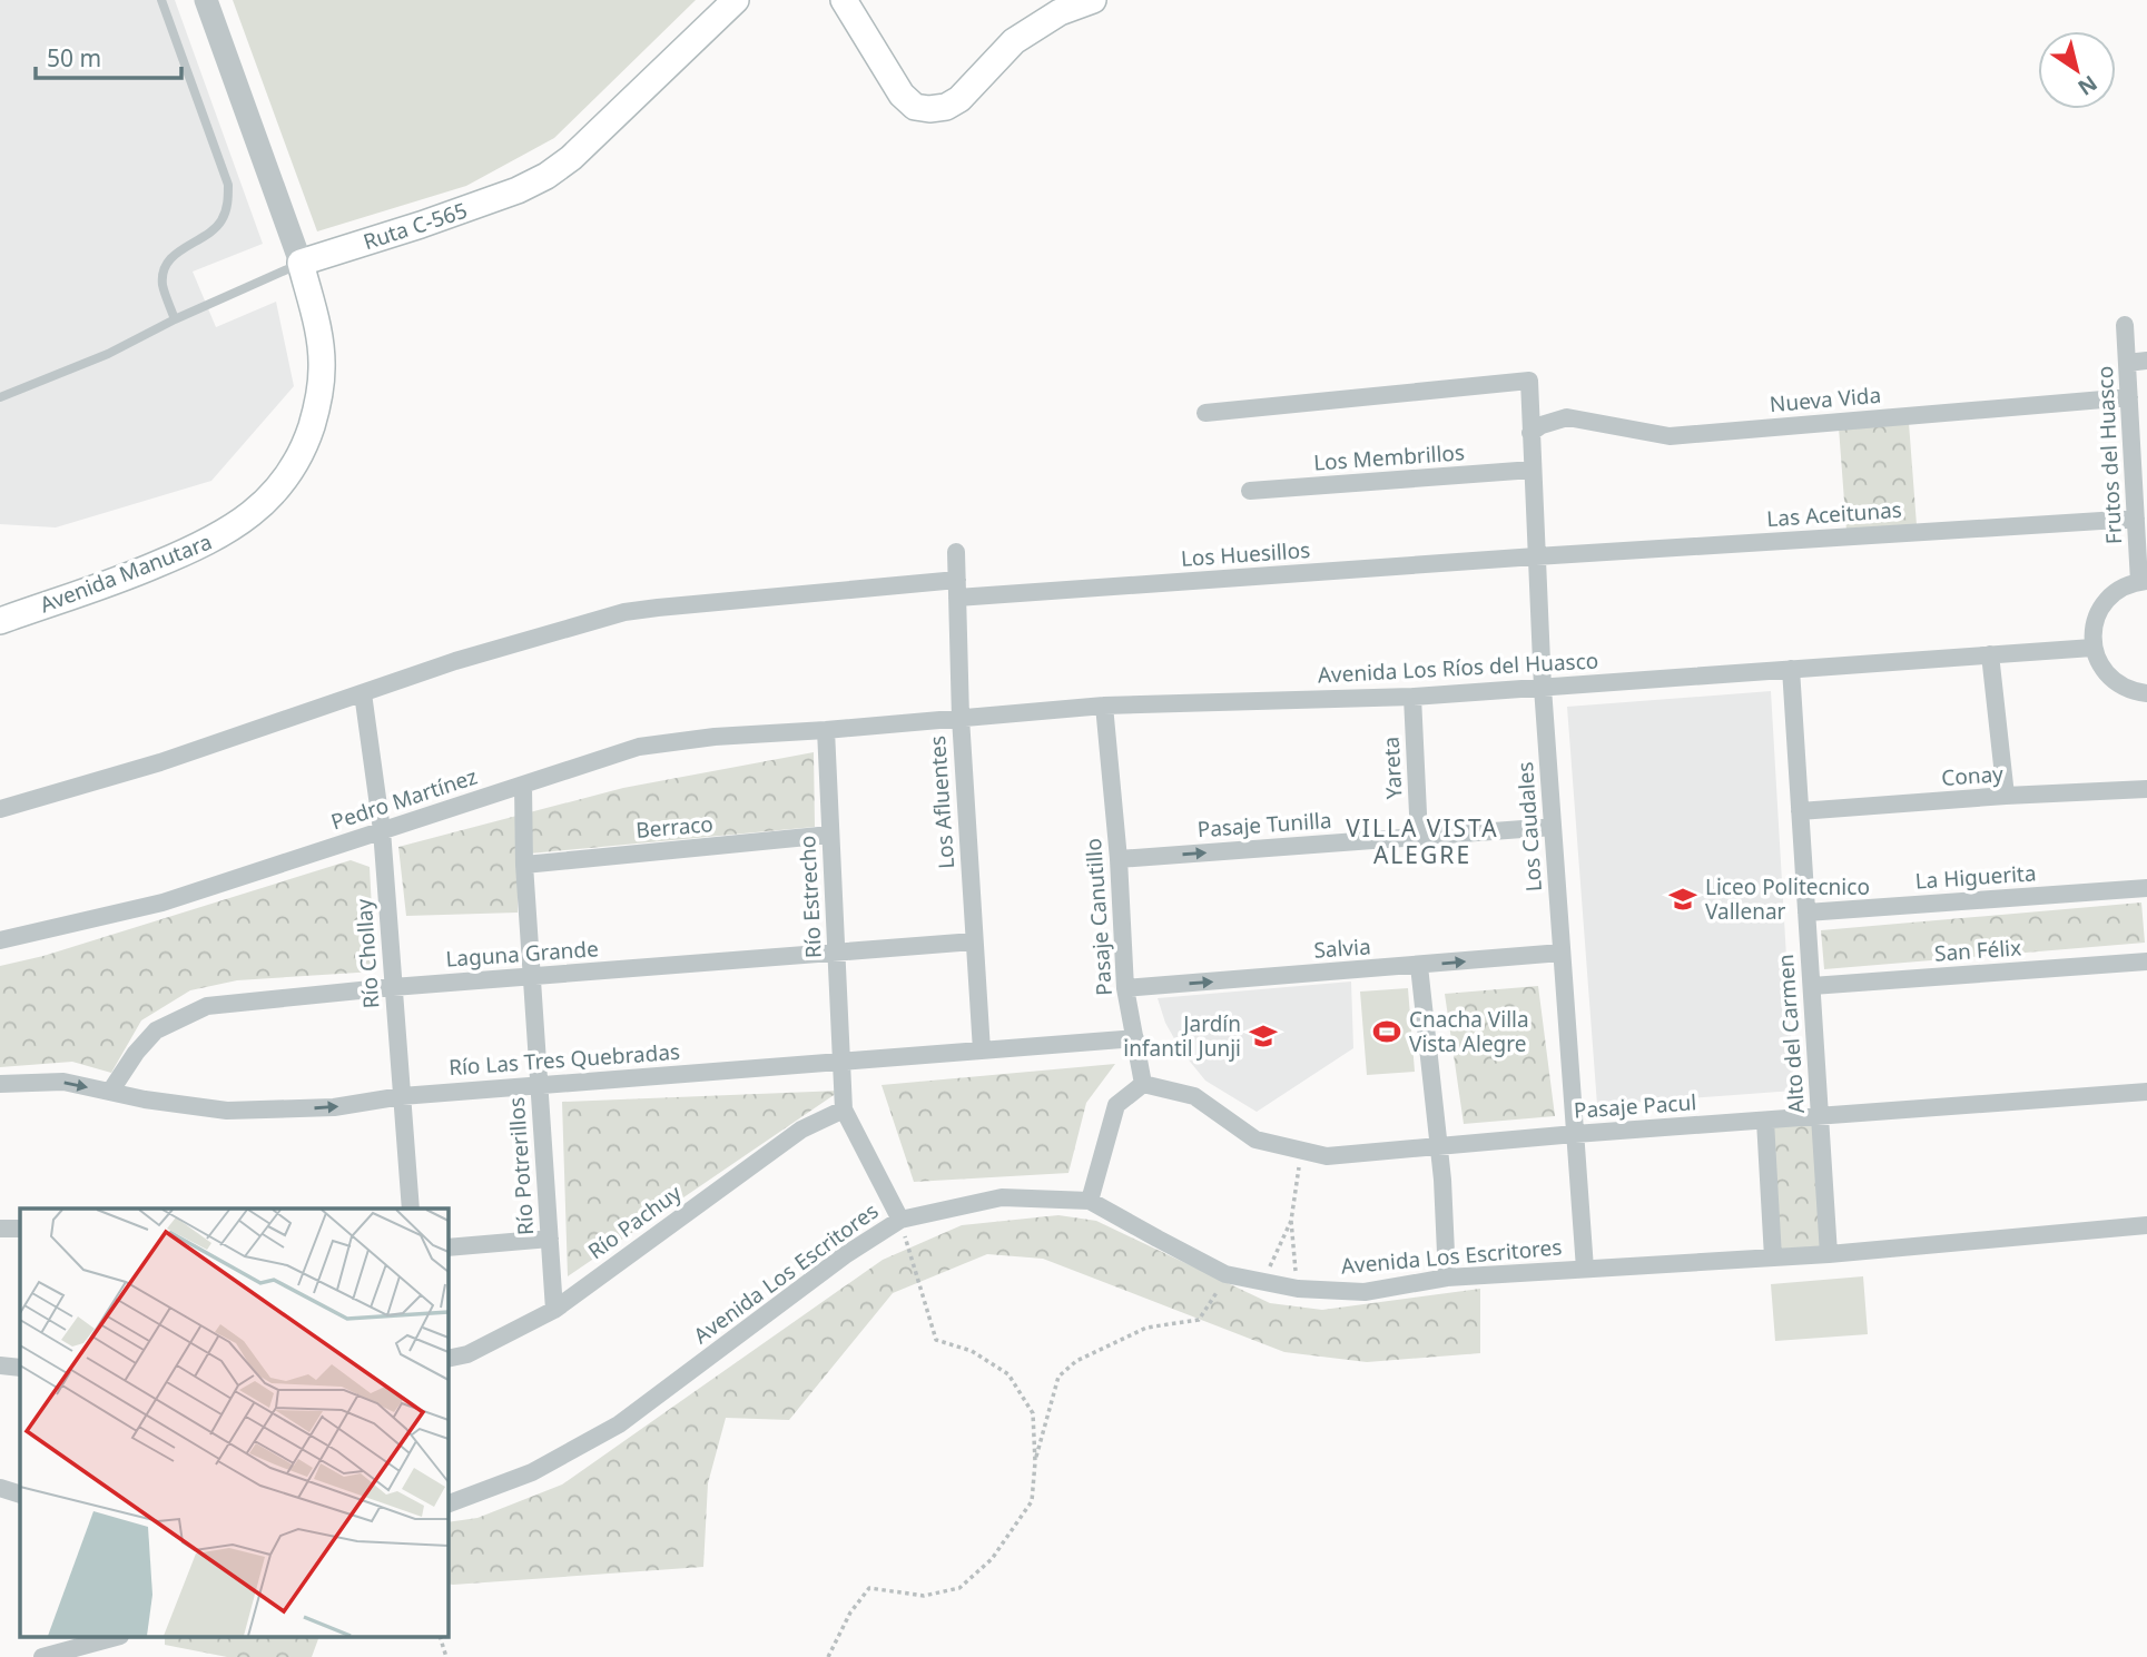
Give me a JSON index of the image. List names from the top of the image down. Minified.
{"streets":{"main road":["Ruta C-565","Avenida Manutara"],"street":["Nueva Vida","Frutos del Huasco","Los Membrillos","Las Aceitunas","Los Huesillos","Avenida Los Ríos del Huasco","Yareta","Conay","Pedro Martínez","Los Afluentes","Pasaje Tunilla","Berraco","Los Caudales","La Higuerita","Río Estrecho","Pasaje Canutillo","Salvia","San Félix","Río Chollay","Laguna Grande","Alto del Carmen","Río Las Tres Quebradas","Pasaje Pacul","Río Potrerillos","Río Pachuy","Avenida Los Escritores"]},"crossings":[["Ruta C-565","Avenida Manutara"],["Nueva Vida","Frutos del Huasco"],["Nueva Vida","Los Caudales"],["Frutos del Huasco","Las Aceitunas"],["Los Membrillos","Los Caudales"],["Las Aceitunas","Los Huesillos"],["Las Aceitunas","Los Caudales"],["Los Huesillos","Los Afluentes"],["Los Huesillos","Los Caudales"],["Los Huesillos","Río Chollay"],["Avenida Los Ríos del Huasco","Yareta"],["Avenida Los Ríos del Huasco","Pedro Martínez"],["Avenida Los Ríos del Huasco","Los Afluentes"],["Avenida Los Ríos del Huasco","Los Caudales"],["Avenida Los Ríos del Huasco","Río Estrecho"],["Avenida Los Ríos del Huasco","Pasaje Canutillo"],["Avenida Los Ríos del Huasco","Alto del Carmen"],["Yareta","Pasaje Tunilla"],["Conay","Alto del Carmen"],["Pedro Martínez","Río Estrecho"],["Pedro Martínez","Río Chollay"],["Pedro Martínez","Río Potrerillos"],["Los Afluentes","Laguna Grande"],["Los Afluentes","Río Las Tres Quebradas"],["Pasaje Tunilla","Los Caudales"],["Pasaje Tunilla","Pasaje Canutillo"],["Berraco","Río Estrecho"],["Berraco","Río Potrerillos"],["Los Caudales","Salvia"],["Los Caudales","Pasaje Pacul"],["Los Caudales","Avenida Los Escritores"],["La Higuerita","Alto del Carmen"],["Río Estrecho","Laguna Grande"],["Río Estrecho","Río Las Tres Quebradas"],["Pasaje Canutillo","Salvia"],["Pasaje Canutillo","Río Las Tres Quebradas"],["Pasaje Canutillo","Pasaje Pacul"],["San Félix","Alto del Carmen"],["Río Chollay","Laguna Grande"],["Río Chollay","Río Las Tres Quebradas"],["Laguna Grande","Río Las Tres Quebradas"],["Laguna Grande","Río Potrerillos"],["Alto del Carmen","Pasaje Pacul"],["Alto del Carmen","Avenida Los Escritores"],["Río Las Tres Quebradas","Río Potrerillos"],["Río Potrerillos","Río Pachuy"]],"one_way":["Pasaje Tunilla","Salvia","Río Las Tres Quebradas"],"districts":["VILLA VISTA ALEGRE"],"places":{"school or university":["Liceo Politecnico Vallenar","Jardín infantil Junji"],"sports":["Cnacha Villa Vista Alegre"]},"scale_bar":"50 m","north":"bottom right"}
